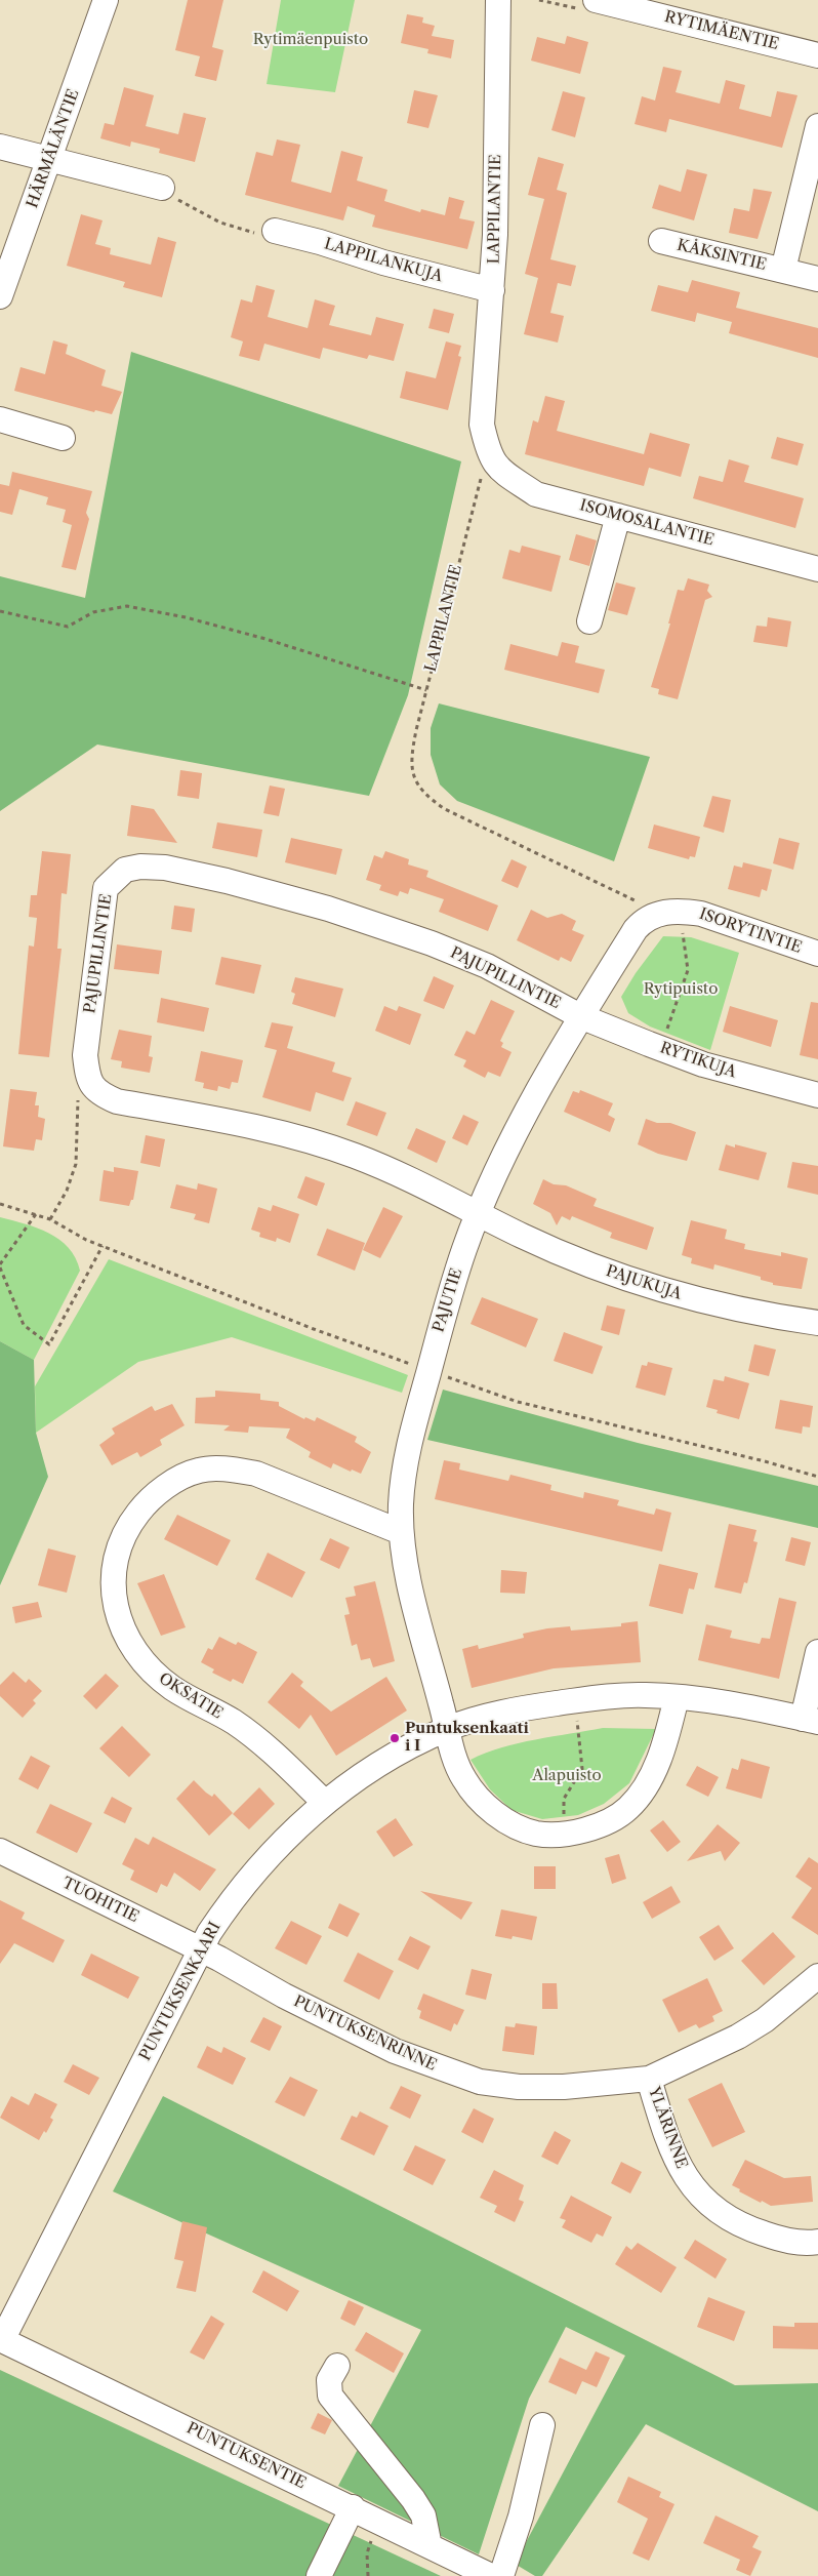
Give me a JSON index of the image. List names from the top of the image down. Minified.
{"streets":{"street":["RYTIMÄENTIE","HÄRMÄLÄNTIE","LAPPILANTIE","KÅKSINTIE","LAPPILANKUJA","ISOMOSALANTIE","ISORYTINTIE","PAJUPILLINTIE","RYTIKUJA","PAJUKUJA","PAJUTIE","OKSATIE","TUOHITIE","PUNTUKSENKAARI","PUNTUKSENRINNE","YLÄRINNE","PUNTUKSENTIE"]},"crossings":[["LAPPILANTIE","LAPPILANKUJA"],["LAPPILANTIE","ISOMOSALANTIE"],["LAPPILANTIE","ISORYTINTIE"],["LAPPILANTIE","PAJUTIE"],["ISORYTINTIE","PAJUTIE"],["PAJUPILLINTIE","RYTIKUJA"],["PAJUPILLINTIE","PAJUTIE"],["RYTIKUJA","PAJUTIE"],["PAJUKUJA","PAJUTIE"],["PAJUTIE","OKSATIE"],["PAJUTIE","PUNTUKSENKAARI"],["OKSATIE","PUNTUKSENKAARI"],["TUOHITIE","PUNTUKSENKAARI"],["TUOHITIE","PUNTUKSENRINNE"],["PUNTUKSENKAARI","PUNTUKSENRINNE"],["PUNTUKSENKAARI","PUNTUKSENTIE"],["PUNTUKSENRINNE","YLÄRINNE"]],"parks":["Rytimäenpuisto","Rytipuisto","Alapuisto"],"places":["Puntuksenkaati i I"]}
